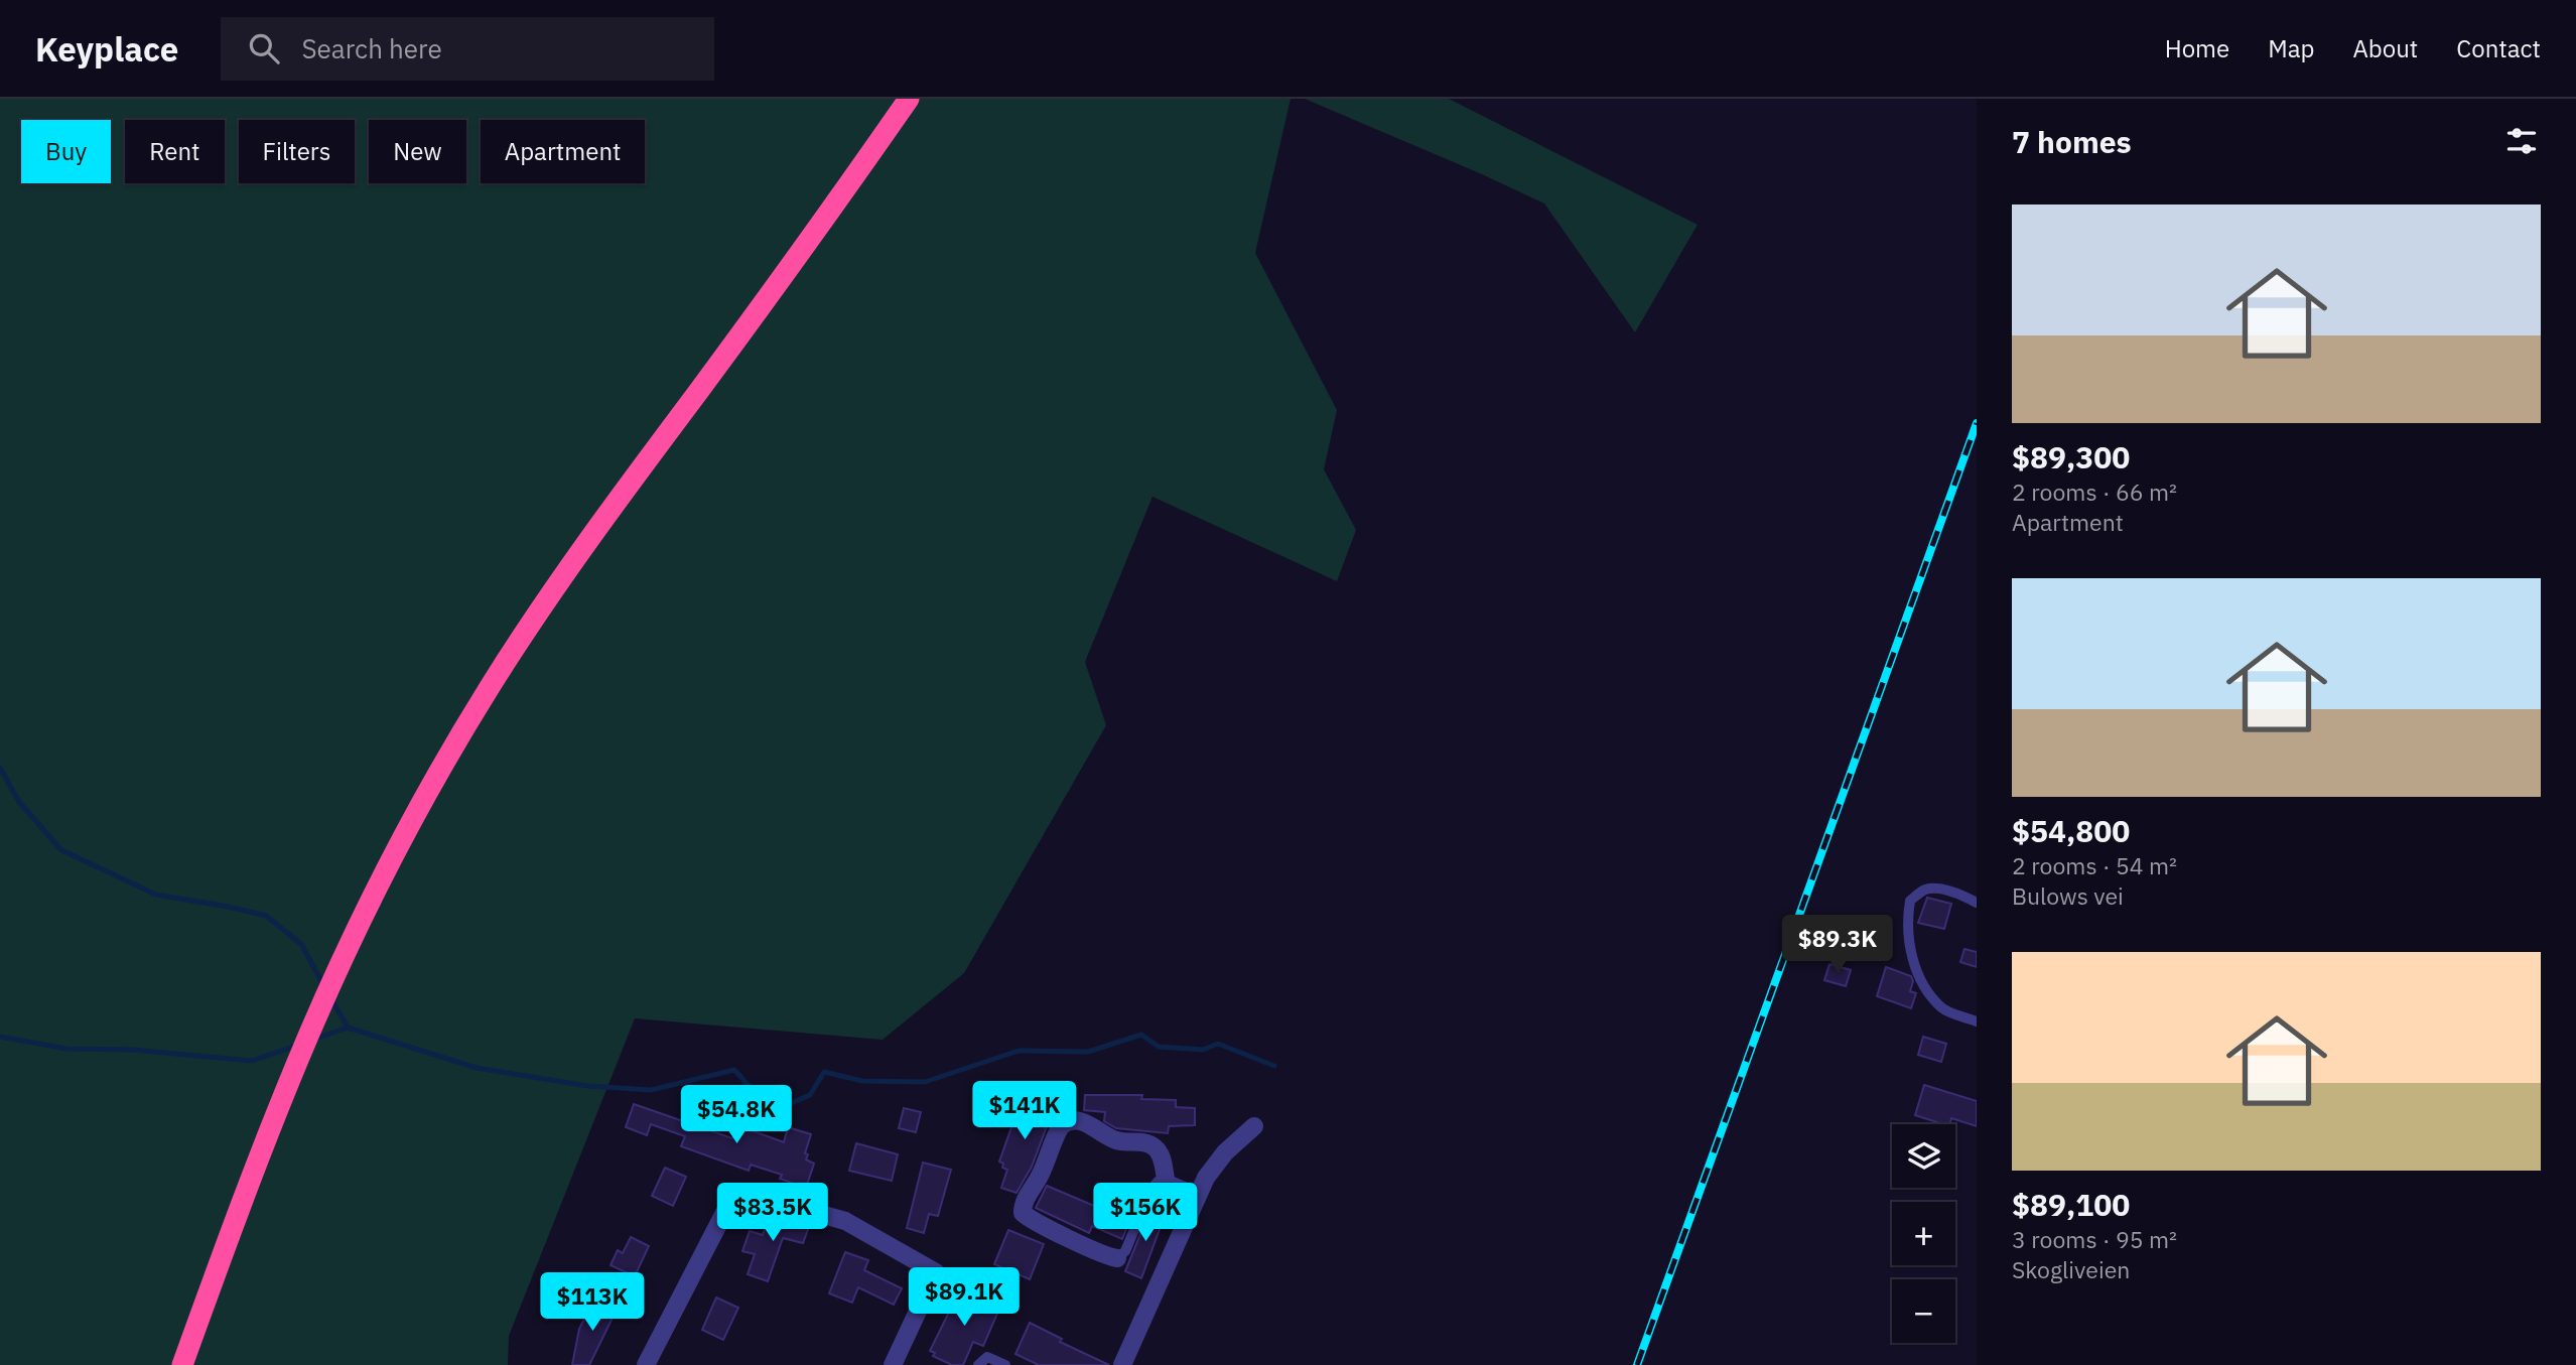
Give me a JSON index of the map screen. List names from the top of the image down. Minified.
{"page":{"header":"Keyplace","search":"Search here","nav":["Home","Map","About","Contact"],"heading":"7 homes","chip":["Buy","Rent","Filters","New","Apartment"],"list":[{"name":"$89,300","note":"2 rooms · 66 m² · Apartment"},{"name":"$54,800","note":"2 rooms · 54 m² · Bulows vei"},{"name":"$89,100","note":"3 rooms · 95 m² · Skogliveien"}],"price":["$89.3K","$141K","$54.8K","$83.5K","$156K","$89.1K","$113K"],"map_buttons":["+","−"]}}
